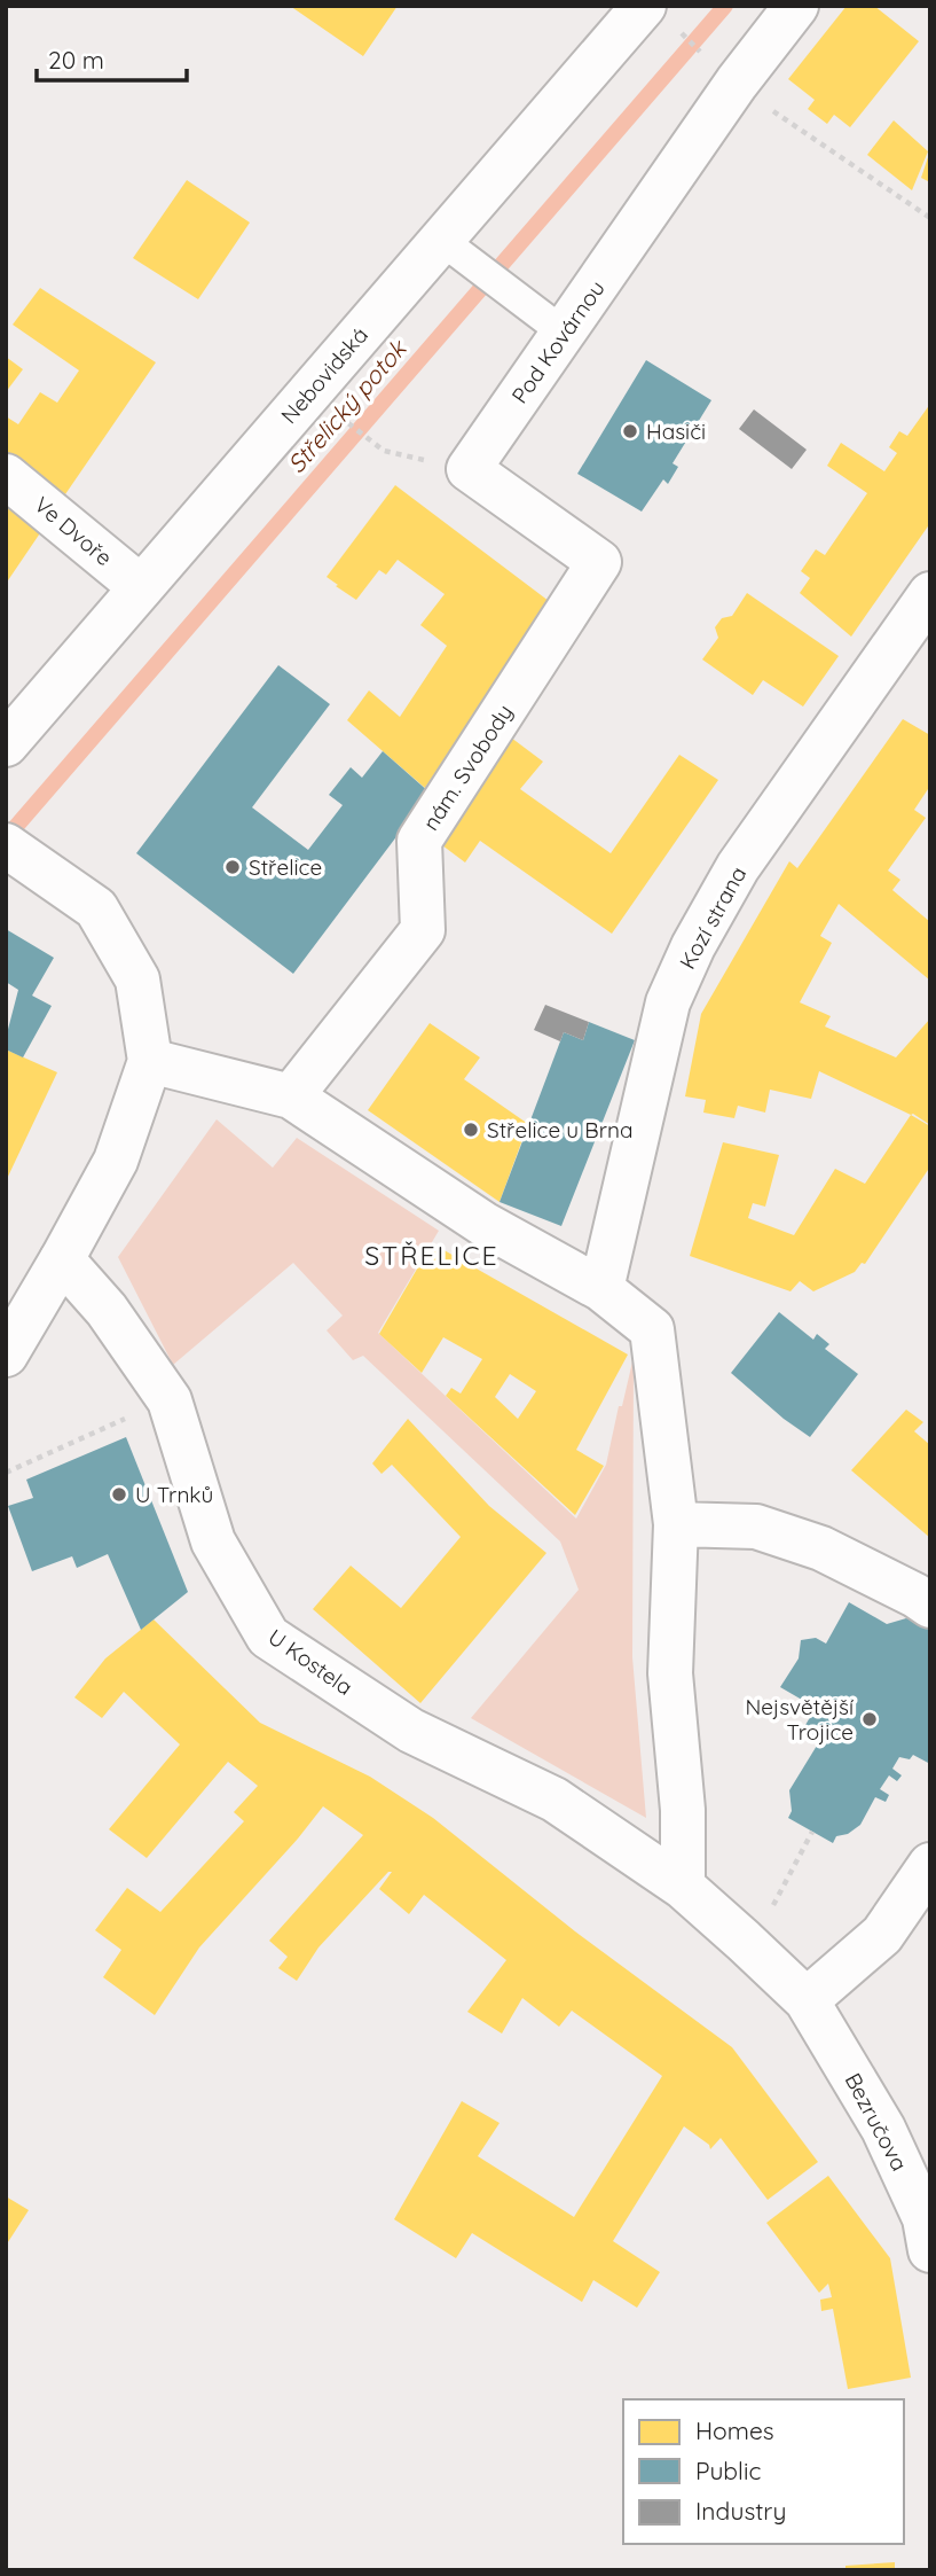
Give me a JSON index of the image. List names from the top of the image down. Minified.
{"streets":{"street":["Pod Kovárnou","Nebovidská","Ve Dvoře","nám. Svobody","Kozí strana","U Kostela","Bezručova"]},"crossings":[["Pod Kovárnou","nám. Svobody"],["Nebovidská","Ve Dvoře"],["U Kostela","Bezručova"]],"districts":["STŘELICE"],"water":["Střelický potok"],"places":["Hasiči","Střelice","Střelice u Brna","U Trnků","Nejsvětější Trojice"],"legend":["Homes","Public","Industry"],"scale_bar":"20 m"}
